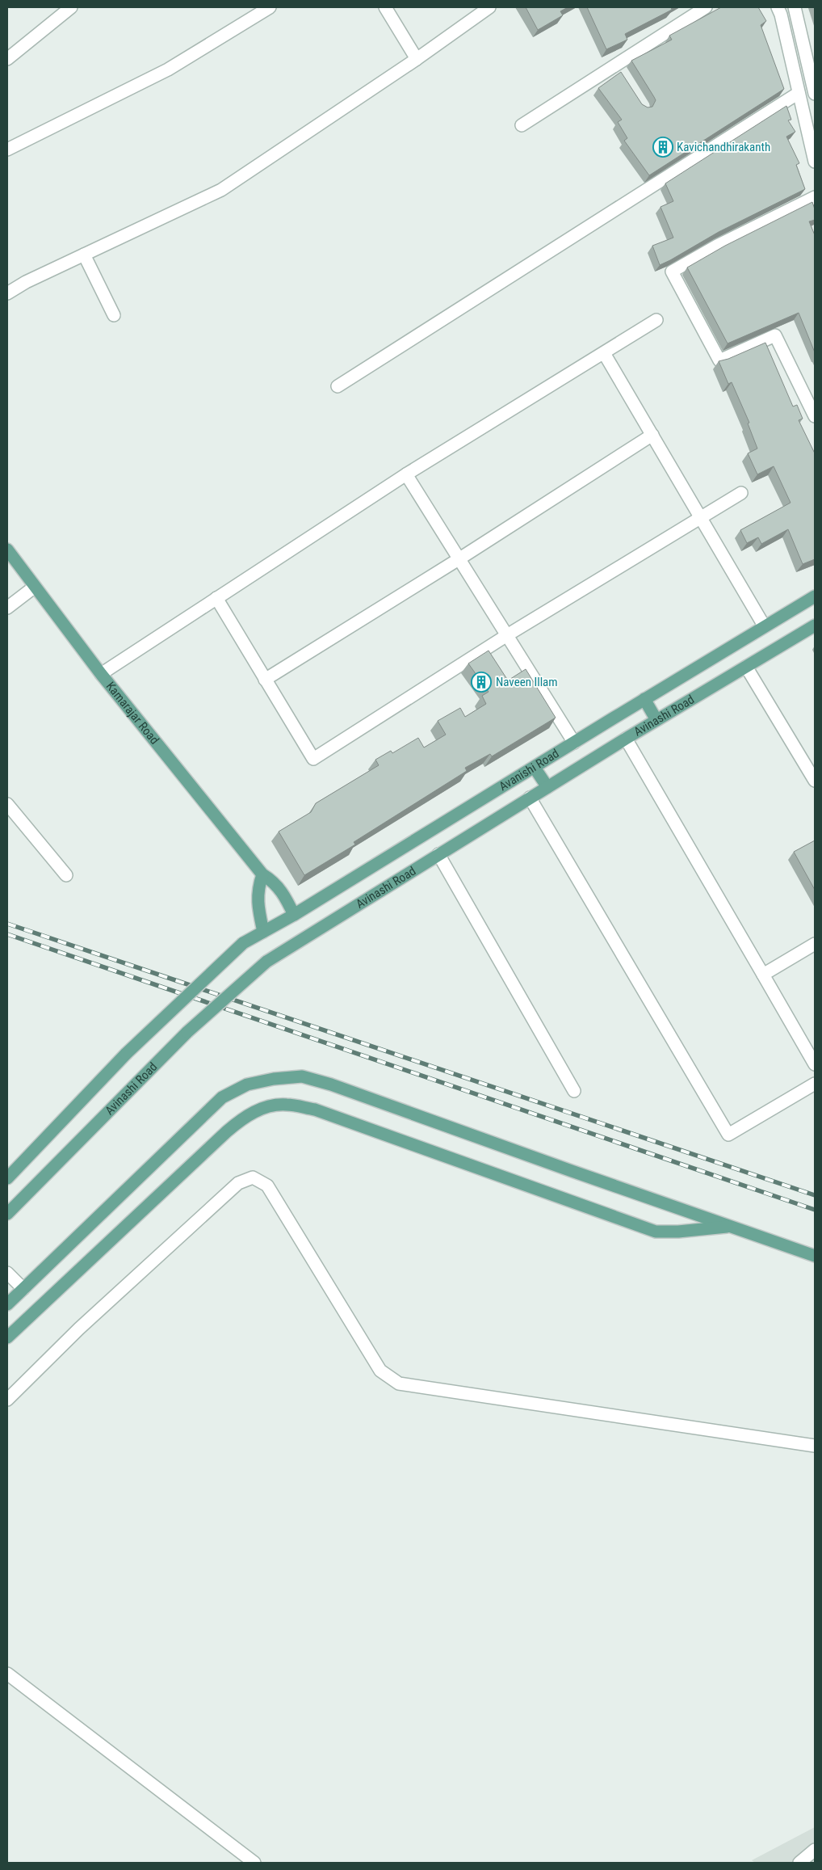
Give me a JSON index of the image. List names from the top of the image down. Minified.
{"streets":{"main road":["Kamarajar Road","Avinashi Road","Avanishi Road"]},"crossings":[["Kamarajar Road","Avanishi Road"]],"places":{"building":["Kavichandhirakanth","Naveen Illam"]}}
